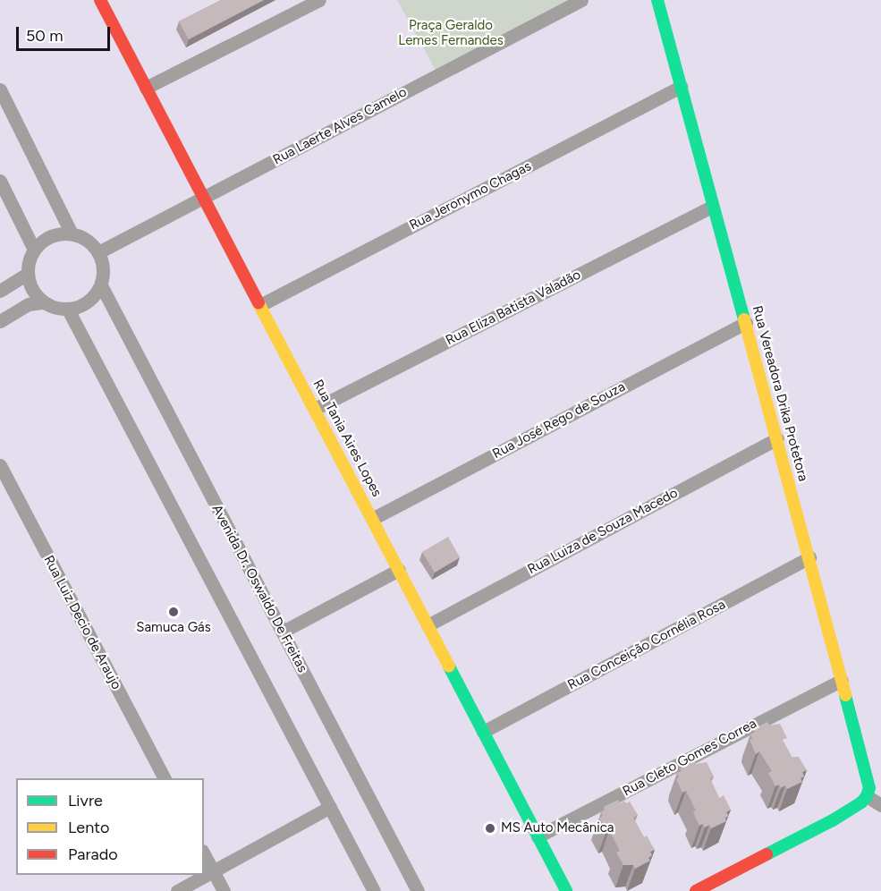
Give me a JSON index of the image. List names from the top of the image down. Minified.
{"streets":{"street":["Rua Laerte Alves Camelo","Rua Jeronymo Chagas","Rua Eliza Batista Valadão","Rua Vereadora Drika Protetora","Rua José Rego de Souza","Rua Tania Aires Lopes","Rua Luiza de Souza Macedo","Avenida Dr. Oswaldo De Freitas","Rua Luiz Decio de Araujo","Rua Conceição Cornélia Rosa","Rua Cleto Gomes Correa"]},"crossings":[["Rua Laerte Alves Camelo","Rua Tania Aires Lopes"],["Rua Laerte Alves Camelo","Avenida Dr. Oswaldo De Freitas"],["Rua Jeronymo Chagas","Rua Vereadora Drika Protetora"],["Rua Jeronymo Chagas","Rua Tania Aires Lopes"],["Rua Eliza Batista Valadão","Rua Vereadora Drika Protetora"],["Rua Eliza Batista Valadão","Rua Tania Aires Lopes"],["Rua Vereadora Drika Protetora","Rua José Rego de Souza"],["Rua Vereadora Drika Protetora","Rua Luiza de Souza Macedo"],["Rua Vereadora Drika Protetora","Rua Conceição Cornélia Rosa"],["Rua Vereadora Drika Protetora","Rua Cleto Gomes Correa"],["Rua José Rego de Souza","Rua Tania Aires Lopes"],["Rua Tania Aires Lopes","Rua Luiza de Souza Macedo"],["Rua Tania Aires Lopes","Rua Conceição Cornélia Rosa"],["Rua Tania Aires Lopes","Rua Cleto Gomes Correa"]],"parks":["Praça Geraldo Lemes Fernandes"],"places":["Samuca Gás","MS Auto Mecânica"],"legend":["Livre","Lento","Parado"],"scale_bar":"50 m"}
